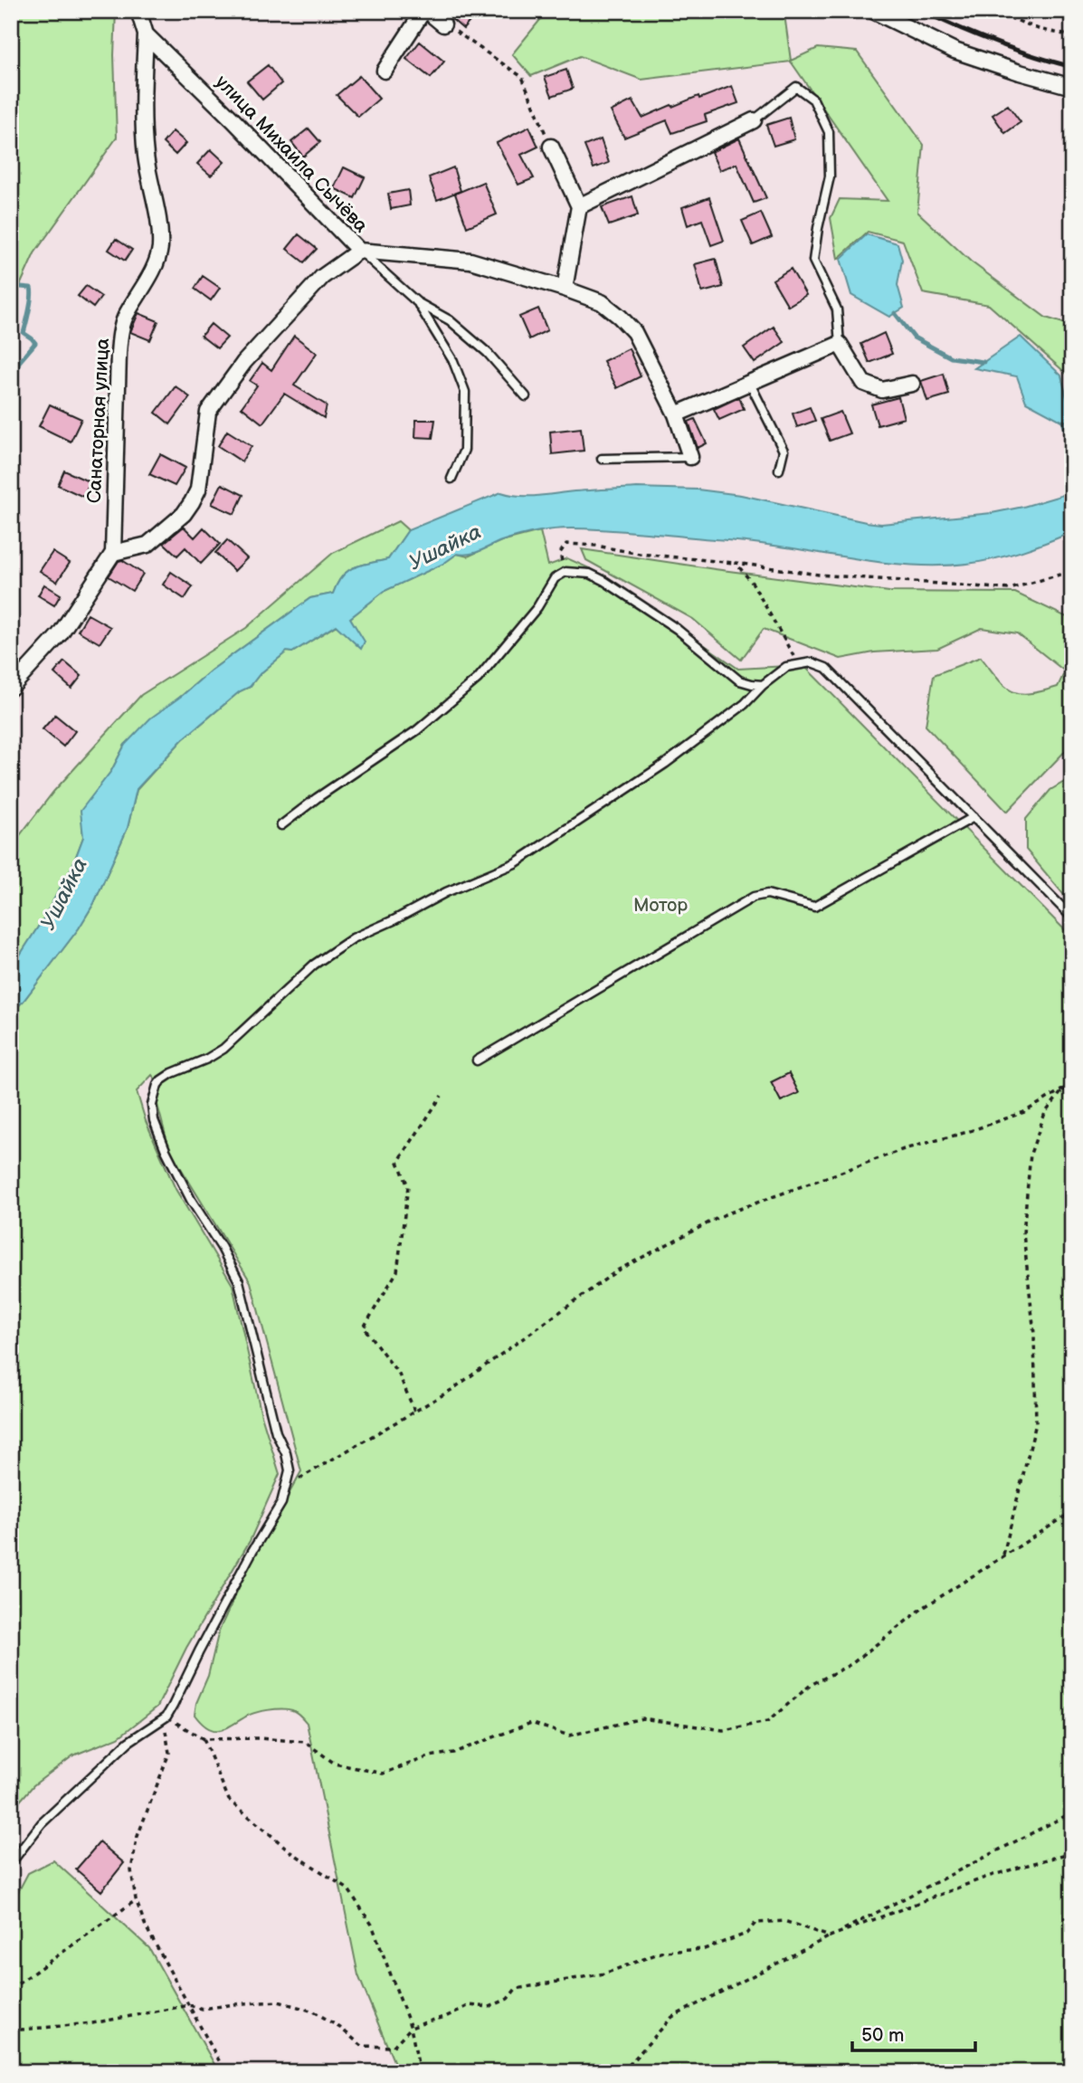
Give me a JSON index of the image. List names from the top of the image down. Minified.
{"streets":{"street":["улица Михаила Сычёва","Санаторная улица"]},"crossings":[["улица Михаила Сычёва","Санаторная улица"]],"water":["Ушайка"],"parks":["Мотор"],"scale_bar":"50 m"}
